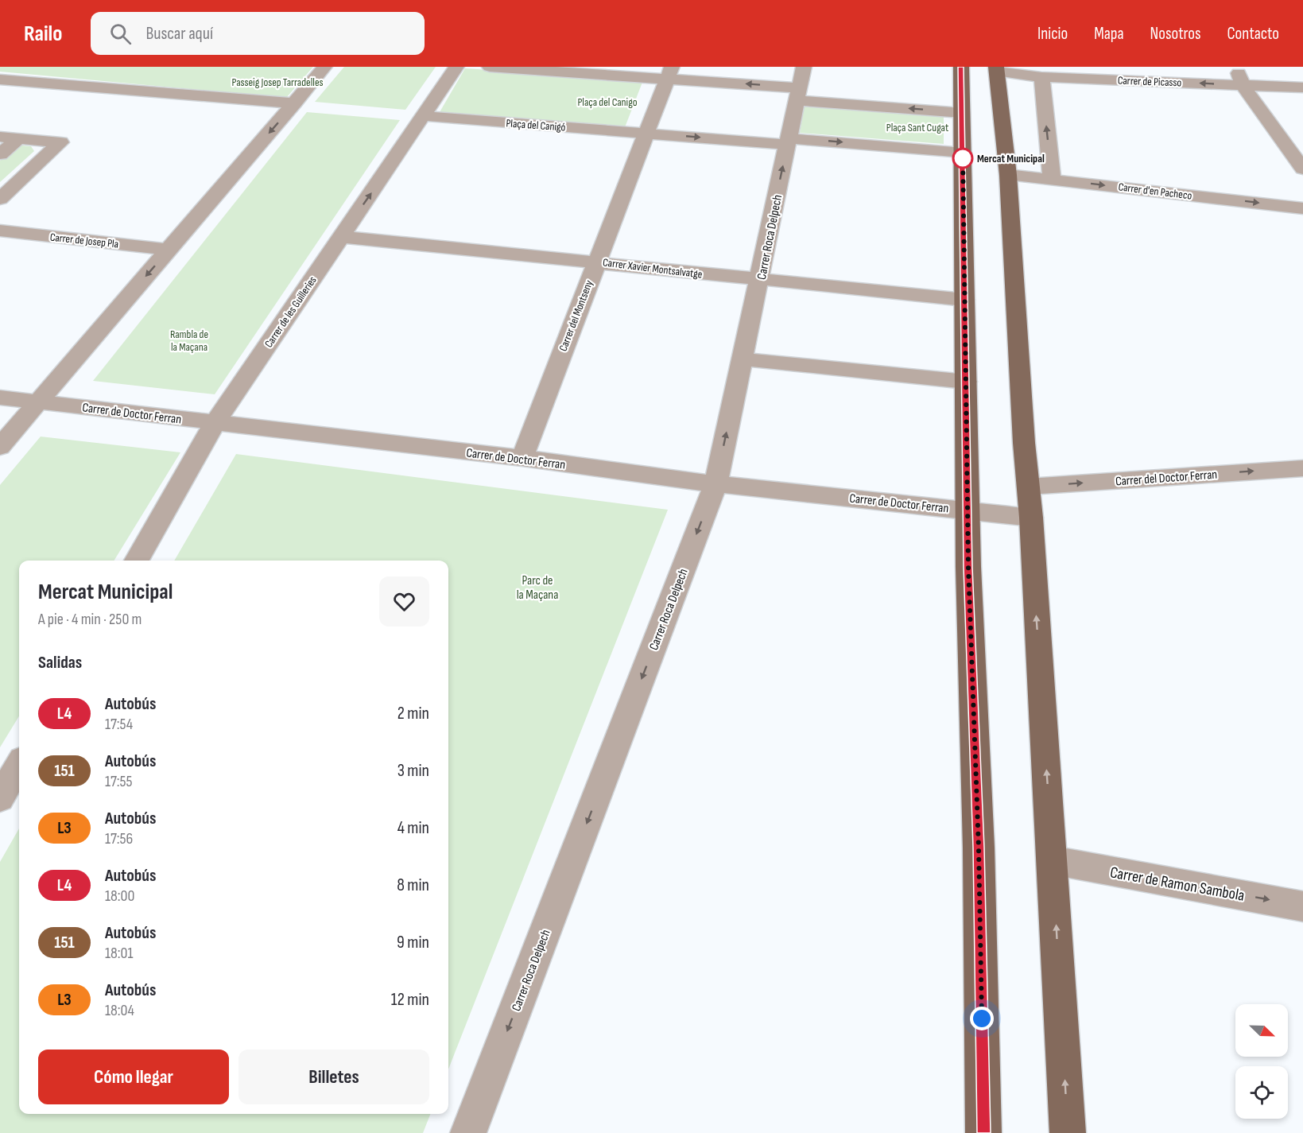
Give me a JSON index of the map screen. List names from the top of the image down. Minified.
{"streets":{"street":["Carrer de Picasso","Plaça del Canigó","Carrer d'en Pacheco","Carrer Roca Delpech","Carrer de Josep Pla","Carrer Xavier Montsalvatge","Carrer de les Guilleries","Carrer del Montseny","Carrer de Doctor Ferran","Carrer del Doctor Ferran","Carrer de Ramon Sambola"]},"crossings":[["Plaça del Canigó","Carrer Roca Delpech"],["Plaça del Canigó","Carrer de les Guilleries"],["Plaça del Canigó","Carrer del Montseny"],["Carrer Roca Delpech","Carrer Xavier Montsalvatge"],["Carrer Roca Delpech","Carrer de Doctor Ferran"],["Carrer Xavier Montsalvatge","Carrer de les Guilleries"],["Carrer Xavier Montsalvatge","Carrer del Montseny"],["Carrer de les Guilleries","Carrer de Doctor Ferran"],["Carrer del Montseny","Carrer de Doctor Ferran"]],"one_way":["Carrer de Picasso","Carrer d'en Pacheco","Carrer del Doctor Ferran","Carrer de Ramon Sambola"],"parks":["Passeig Josep Tarradelles","Plaça del Canigo","Plaça Sant Cugat","Rambla de la Maçana","Parc de la Maçana"],"places":["Mercat Municipal"],"lines":["bus line L4"],"north":"bottom right","page":{"header":"Railo","search":"Buscar aquí","nav":["Inicio","Mapa","Nosotros","Contacto"],"heading":[["Mercat Municipal","A pie · 4 min · 250 m"],"Salidas"],"list":[{"mark":"L4","name":"Autobús","note":"17:54","value":"2 min"},{"mark":"151","name":"Autobús","note":"17:55","value":"3 min"},{"mark":"L3","name":"Autobús","note":"17:56","value":"4 min"},{"mark":"L4","name":"Autobús","note":"18:00","value":"8 min"},{"mark":"151","name":"Autobús","note":"18:01","value":"9 min"},{"mark":"L3","name":"Autobús","note":"18:04","value":"12 min"}],"buttons":["Cómo llegar","Billetes"]}}
